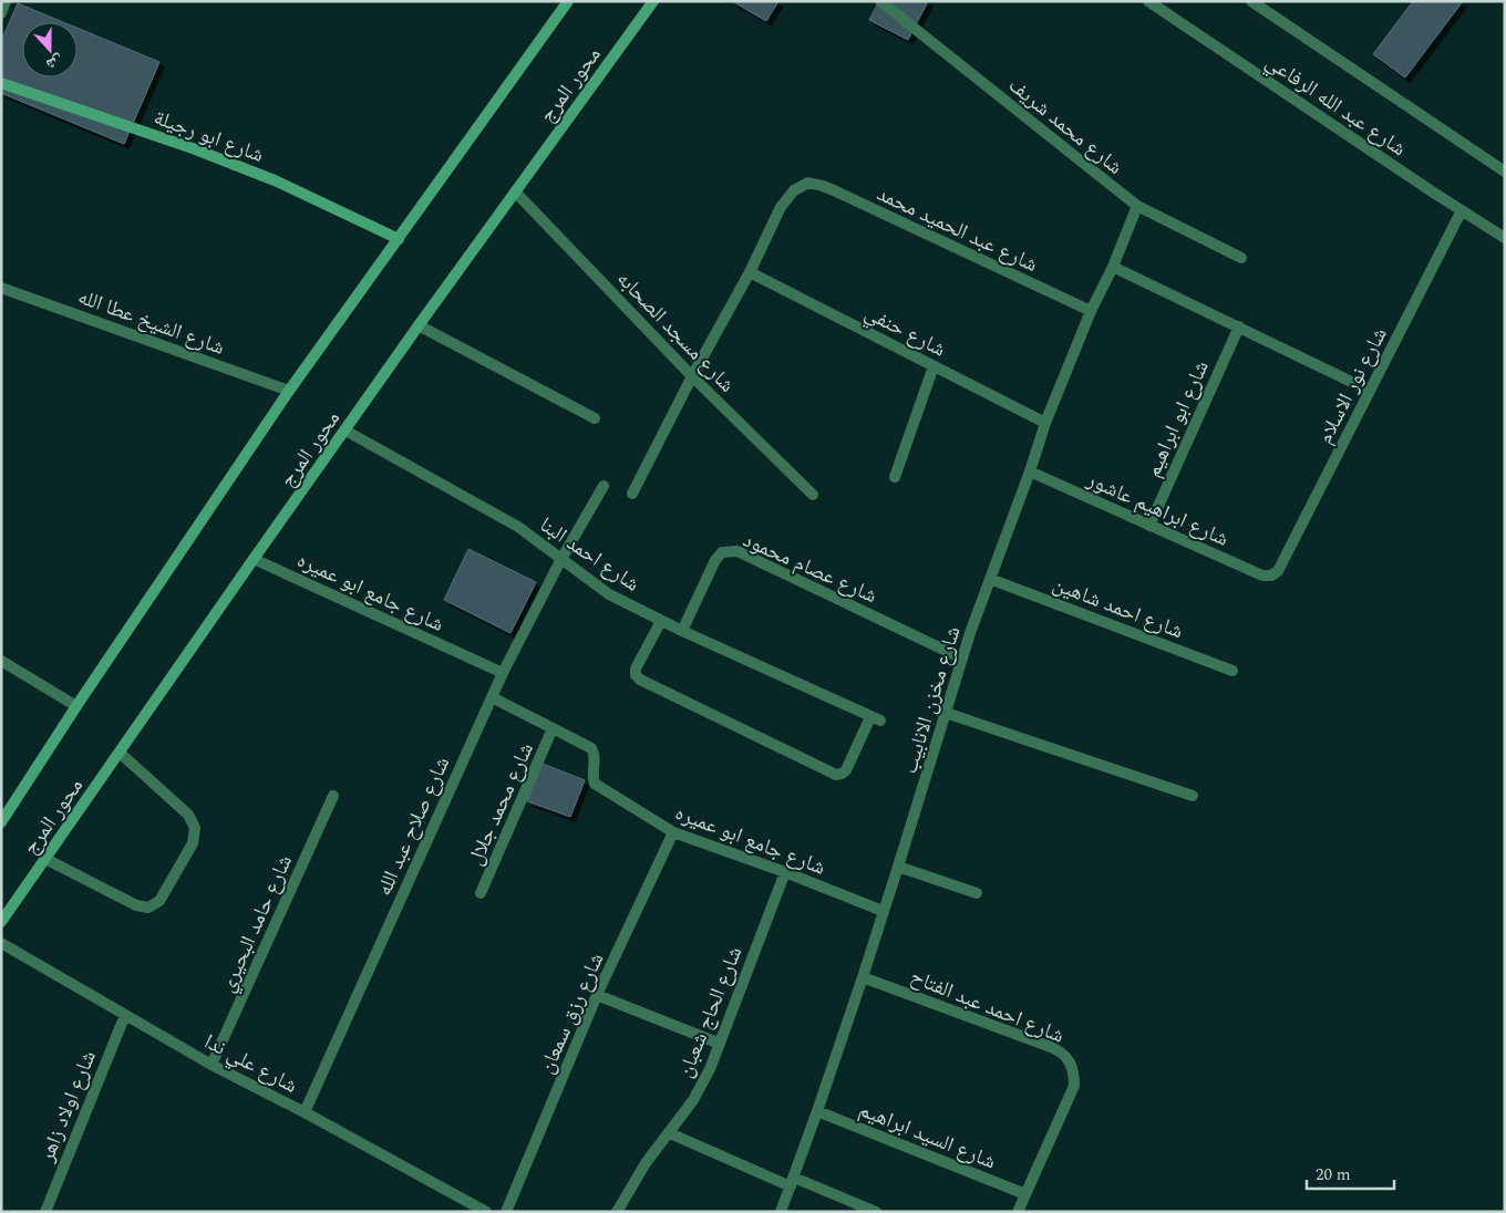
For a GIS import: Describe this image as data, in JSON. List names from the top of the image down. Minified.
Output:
{"streets":{"main road":["محور المرج","شارع ابو رجيلة"],"street":["شارع عبد الله الرفاعي","شارع محمد شريف","شارع عبد الحميد محمد","شارع الشيخ عطا الله","شارع حنفي","شارع مسجد الصحابه","شارع نور الاسلام","شارع ابو ابراهيم","شارع ابراهيم عاشور","شارع احمد البنا","شارع عصام محمود","شارع جامع ابو عميره","شارع احمد شاهين","شارع مخزن الانابيب","شارع محمد جلال","شارع صلاح عبد الله","شارع حامد البحيري","شارع احمد عبد الفتاح","شارع الحاج شعبان","شارع رزق سمعان","شارع علي ندا","شارع اولاد زاهر","شارع السيد ابراهيم"]},"crossings":[["محور المرج","شارع ابو رجيلة"],["محور المرج","شارع الشيخ عطا الله"],["محور المرج","شارع مسجد الصحابه"],["محور المرج","شارع احمد البنا"],["محور المرج","شارع جامع ابو عميره"],["شارع عبد الله الرفاعي","شارع نور الاسلام"],["شارع محمد شريف","شارع مخزن الانابيب"],["شارع عبد الحميد محمد","شارع حنفي"],["شارع عبد الحميد محمد","شارع مخزن الانابيب"],["شارع حنفي","شارع مخزن الانابيب"],["شارع نور الاسلام","شارع ابراهيم عاشور"],["شارع ابو ابراهيم","شارع ابراهيم عاشور"],["شارع ابراهيم عاشور","شارع مخزن الانابيب"],["شارع احمد البنا","شارع عصام محمود"],["شارع احمد البنا","شارع صلاح عبد الله"],["شارع عصام محمود","شارع مخزن الانابيب"],["شارع جامع ابو عميره","شارع مخزن الانابيب"],["شارع جامع ابو عميره","شارع محمد جلال"],["شارع جامع ابو عميره","شارع صلاح عبد الله"],["شارع جامع ابو عميره","شارع الحاج شعبان"],["شارع جامع ابو عميره","شارع رزق سمعان"],["شارع احمد شاهين","شارع مخزن الانابيب"],["شارع مخزن الانابيب","شارع احمد عبد الفتاح"],["شارع مخزن الانابيب","شارع السيد ابراهيم"],["شارع صلاح عبد الله","شارع علي ندا"],["شارع حامد البحيري","شارع علي ندا"],["شارع احمد عبد الفتاح","شارع السيد ابراهيم"],["شارع علي ندا","شارع اولاد زاهر"]],"scale_bar":"20 m","north":"bottom"}
